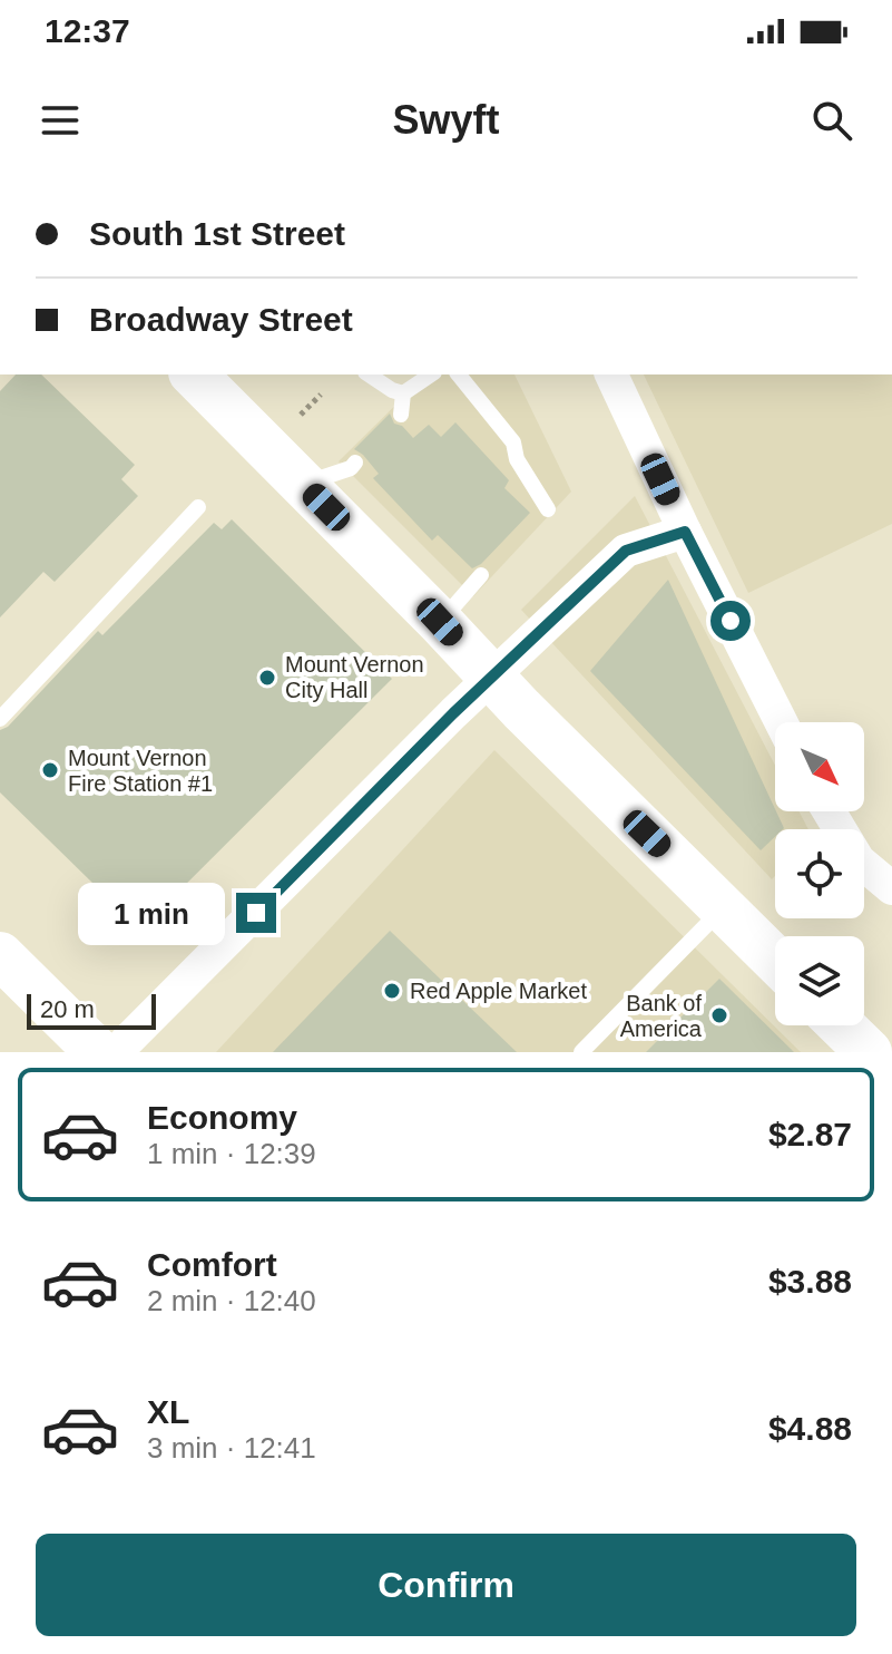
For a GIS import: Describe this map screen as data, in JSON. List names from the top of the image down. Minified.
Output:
{"places":["Mount Vernon City Hall","Mount Vernon Fire Station #1","Red Apple Market","Bank of America"],"scale_bar":"20 m","north":"bottom right","page":{"status":"12:37","header":"Swyft","banner":["South 1st Street","Broadway Street"],"bubble":"1 min","scale":"20 m","list":[{"name":"Economy","note":"1 min · 12:39","value":"$2.87"},{"name":"Comfort","note":"2 min · 12:40","value":"$3.88"},{"name":"XL","note":"3 min · 12:41","value":"$4.88"}],"buttons":"Confirm"}}
